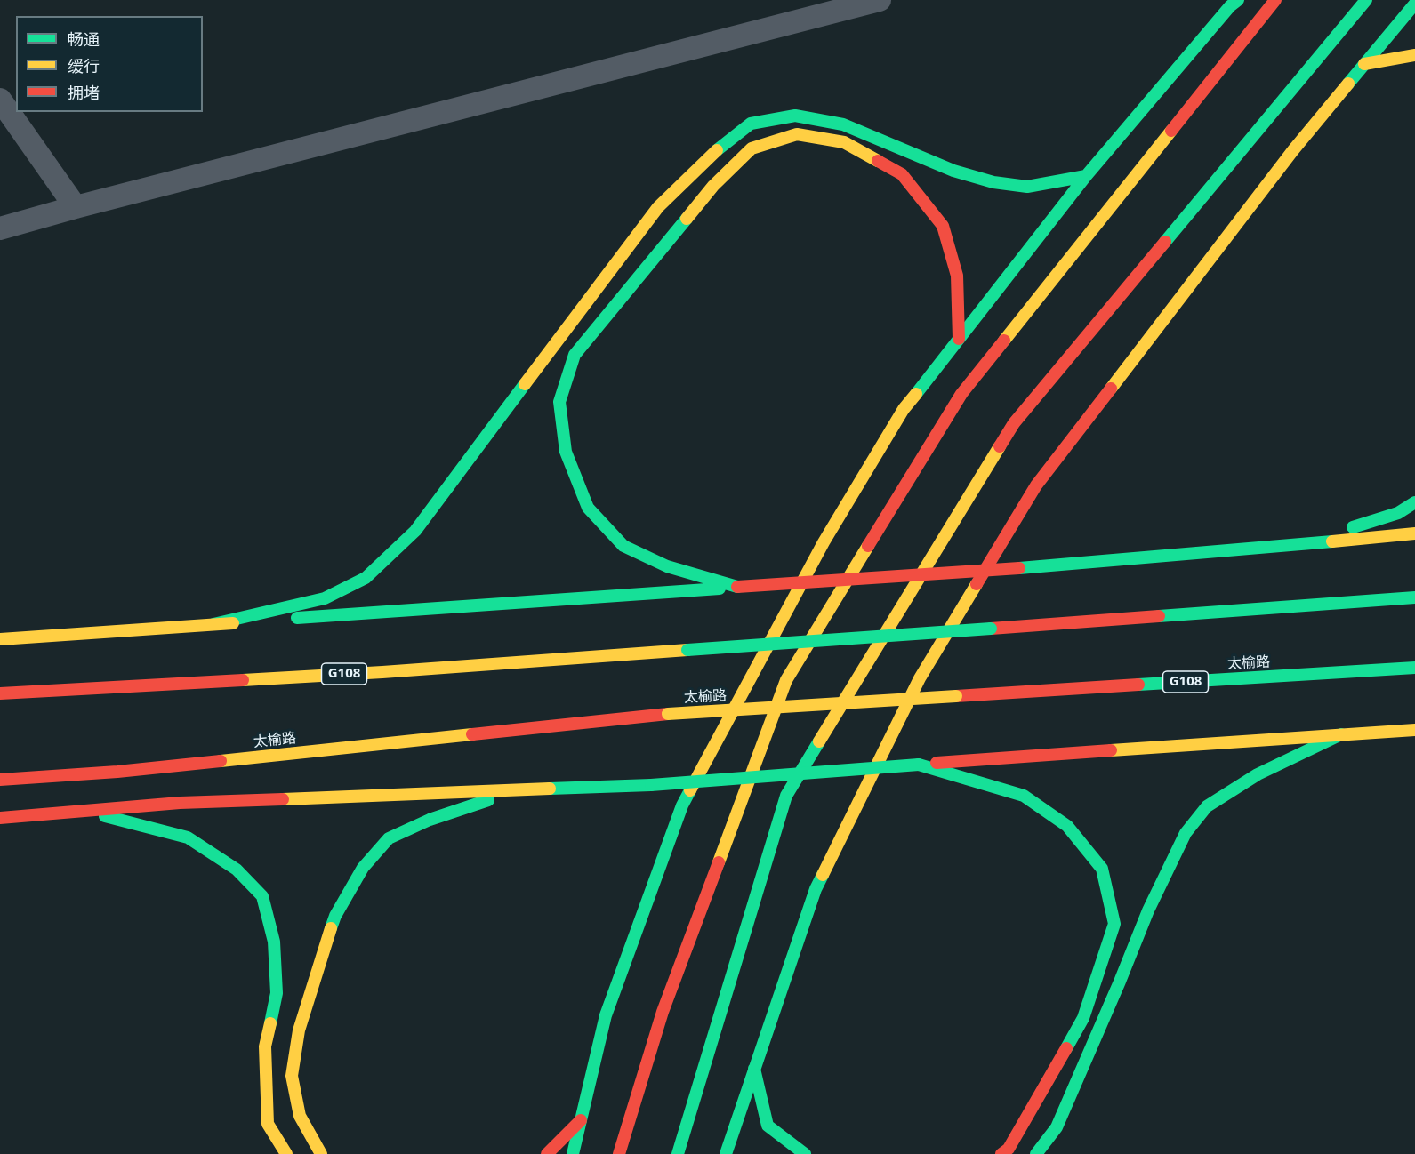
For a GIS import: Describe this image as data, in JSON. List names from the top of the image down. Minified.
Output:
{"streets":{"main road":["太榆路","G108"]},"legend":["畅通","缓行","拥堵"]}
